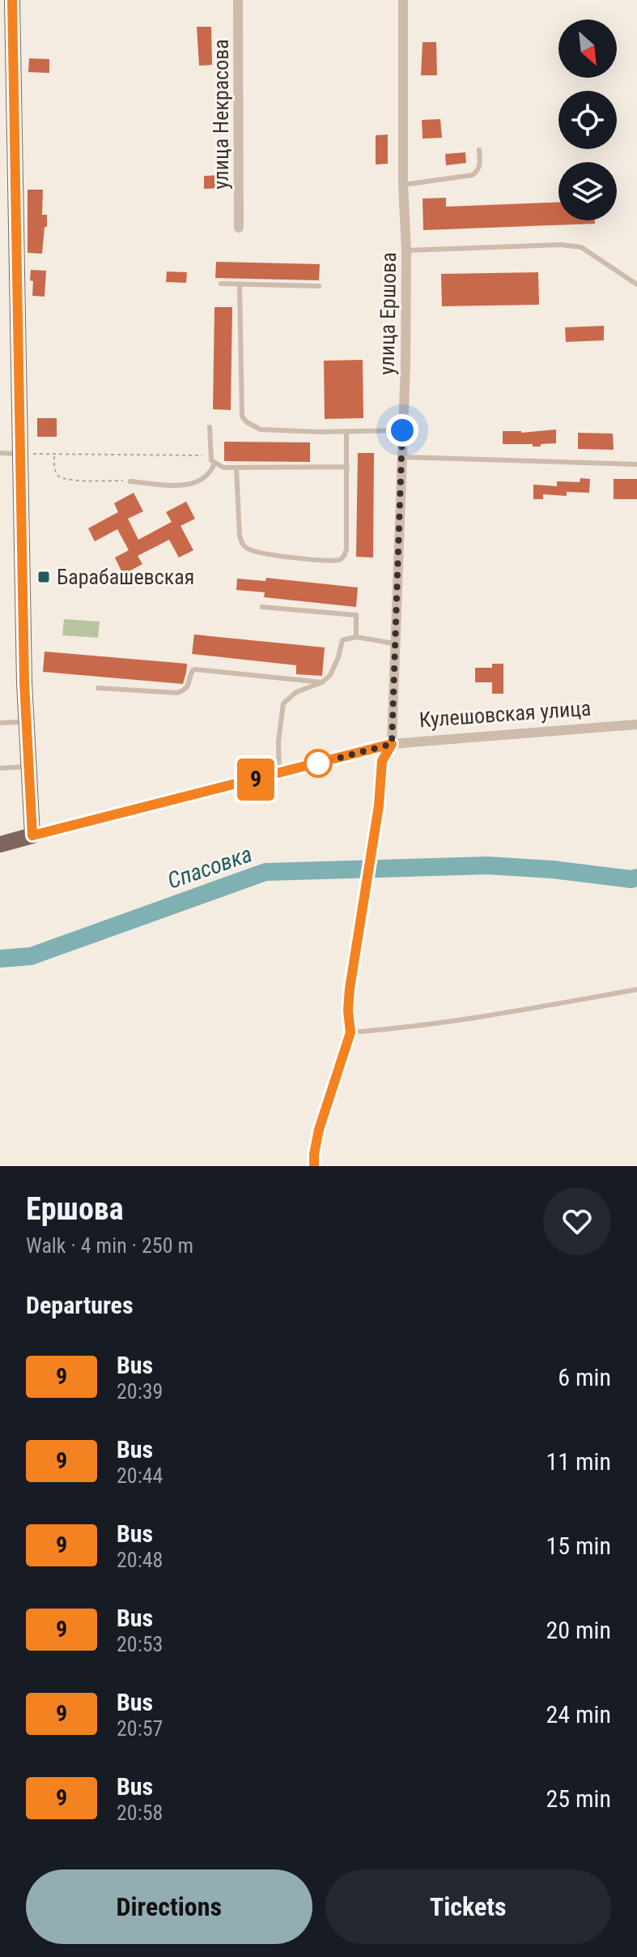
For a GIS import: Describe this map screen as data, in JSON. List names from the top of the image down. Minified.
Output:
{"streets":{"main road":["Кулешовская улица"],"street":["улица Некрасова","улица Ершова"]},"crossings":[["улица Ершова","Кулешовская улица"]],"water":["Спасовка"],"places":{"transit":["Барабашевская"]},"lines":["bus line 9"],"north":"bottom right","page":{"on_map":"9","heading":[["Ершова","Walk · 4 min · 250 m"],"Departures"],"list":[{"mark":"9","name":"Bus","note":"20:39","value":"6 min"},{"mark":"9","name":"Bus","note":"20:44","value":"11 min"},{"mark":"9","name":"Bus","note":"20:48","value":"15 min"},{"mark":"9","name":"Bus","note":"20:53","value":"20 min"},{"mark":"9","name":"Bus","note":"20:57","value":"24 min"},{"mark":"9","name":"Bus","note":"20:58","value":"25 min"}],"buttons":["Directions","Tickets"]}}
